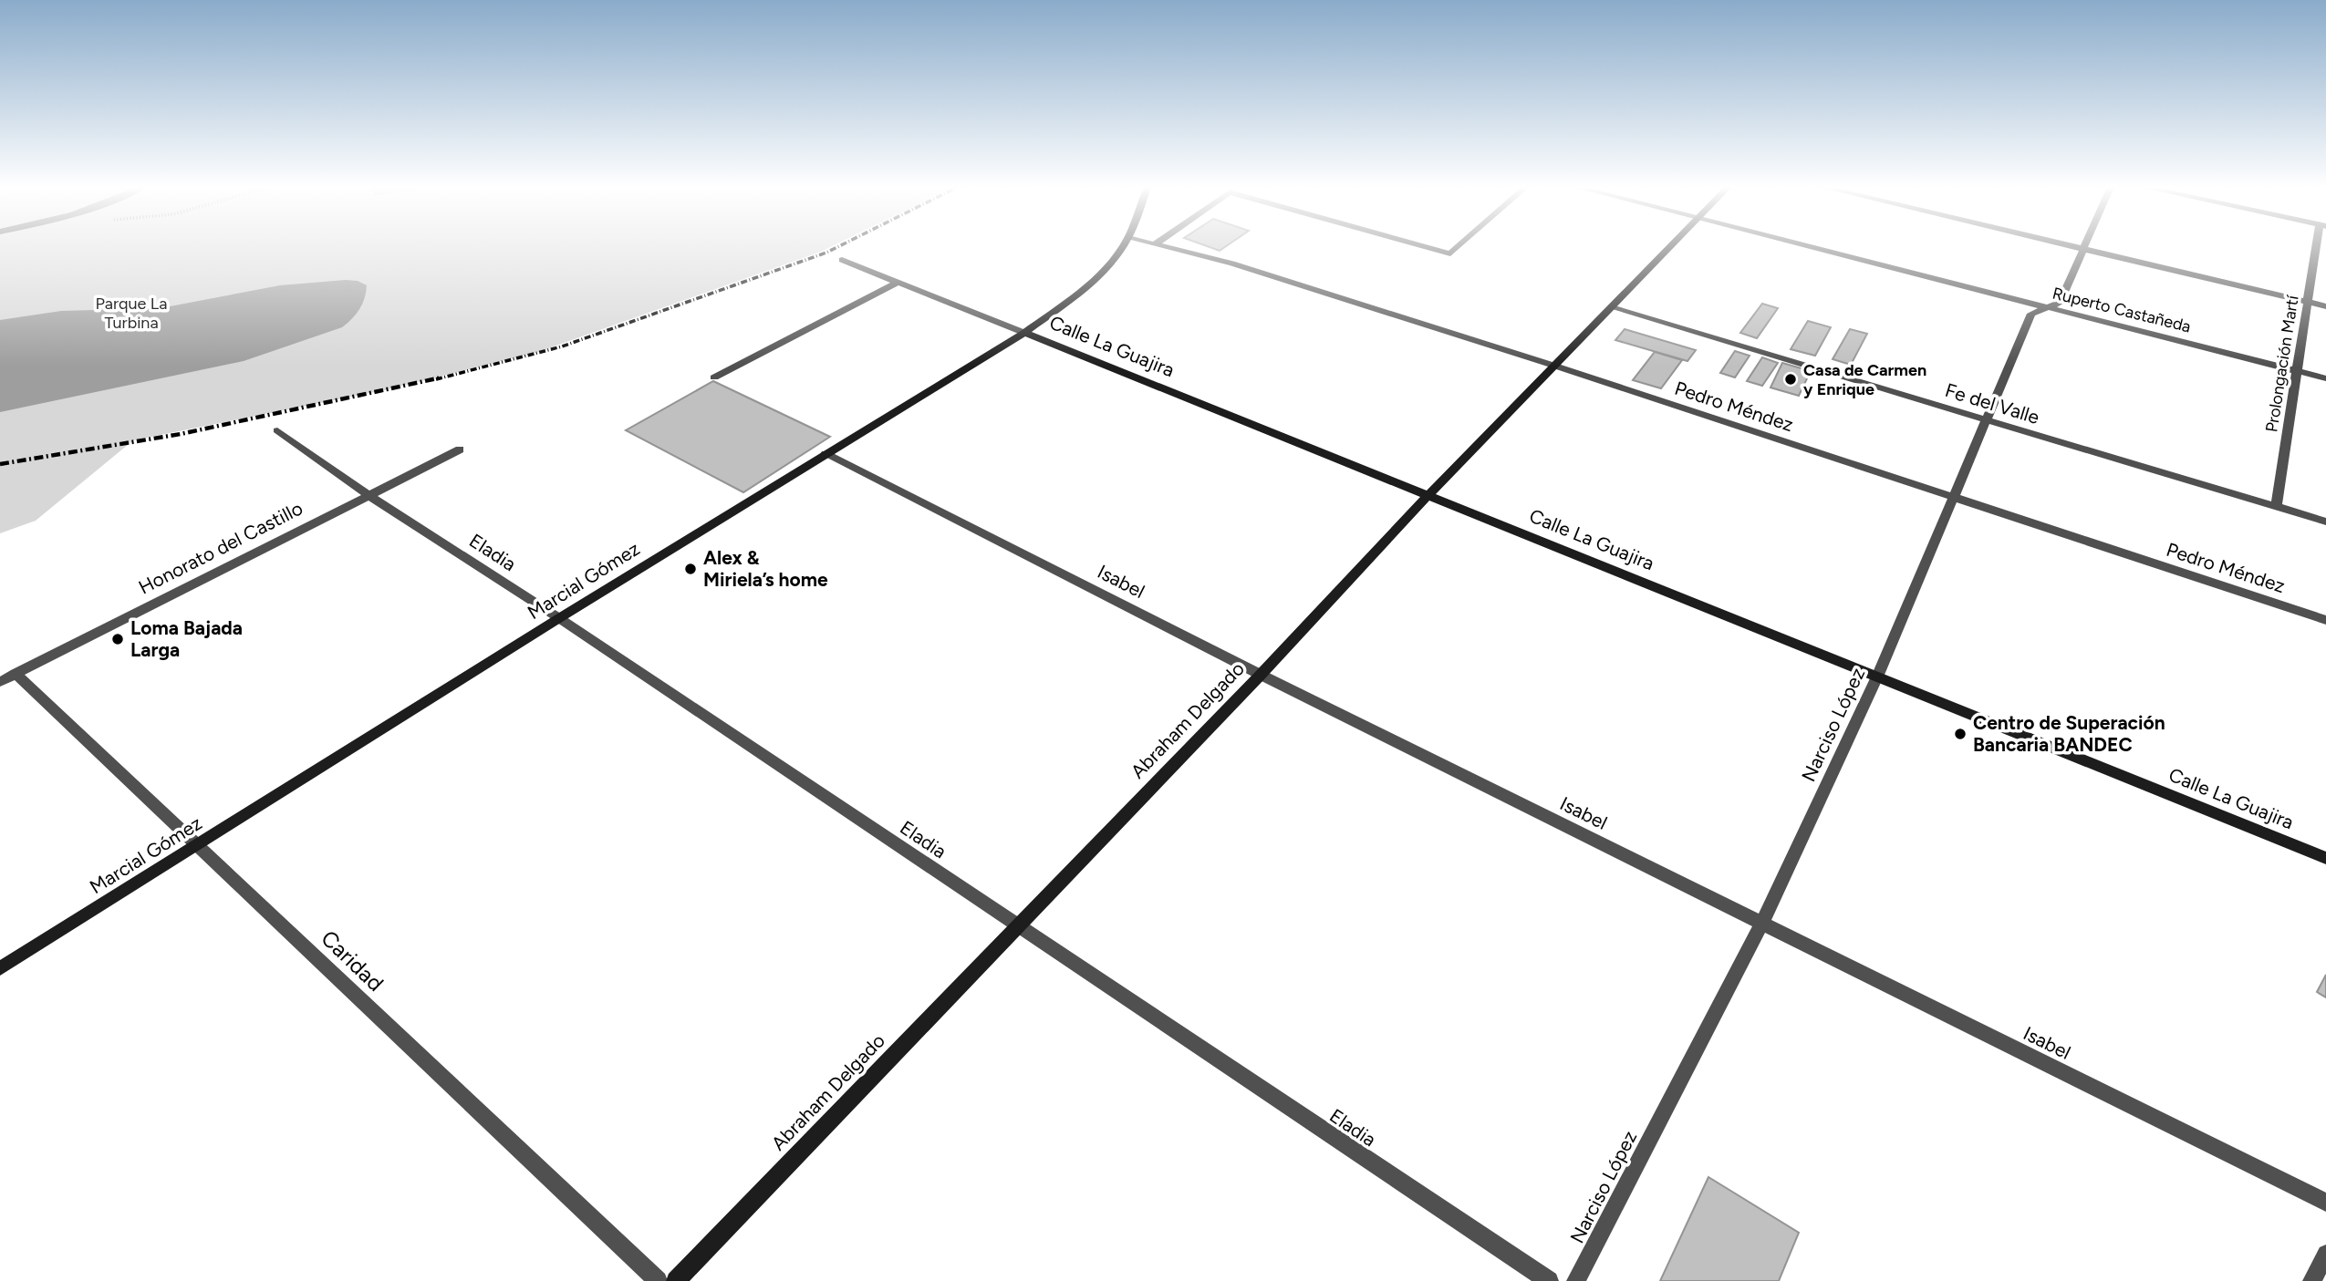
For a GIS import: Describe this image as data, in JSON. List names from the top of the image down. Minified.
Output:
{"streets":{"main road":["Calle La Guajira","Marcial Gómez","Abraham Delgado"],"street":["Ruperto Castañeda","Prolongación Martí","Fe del Valle","Pedro Méndez","Honorato del Castillo","Eladia","Isabel","Narciso López","Caridad"]},"crossings":[["Ruperto Castañeda","Prolongación Martí"],["Ruperto Castañeda","Narciso López"],["Calle La Guajira","Marcial Gómez"],["Calle La Guajira","Abraham Delgado"],["Calle La Guajira","Narciso López"],["Prolongación Martí","Fe del Valle"],["Fe del Valle","Abraham Delgado"],["Fe del Valle","Narciso López"],["Pedro Méndez","Abraham Delgado"],["Pedro Méndez","Narciso López"],["Honorato del Castillo","Eladia"],["Honorato del Castillo","Caridad"],["Eladia","Marcial Gómez"],["Eladia","Abraham Delgado"],["Marcial Gómez","Isabel"],["Marcial Gómez","Caridad"],["Isabel","Abraham Delgado"],["Isabel","Narciso López"]],"parks":["Parque La Turbina"],"places":["Casa de Carmen y Enrique","Alex & Miriela’s home","Loma Bajada Larga","Centro de Superación Bancaria BANDEC"]}
